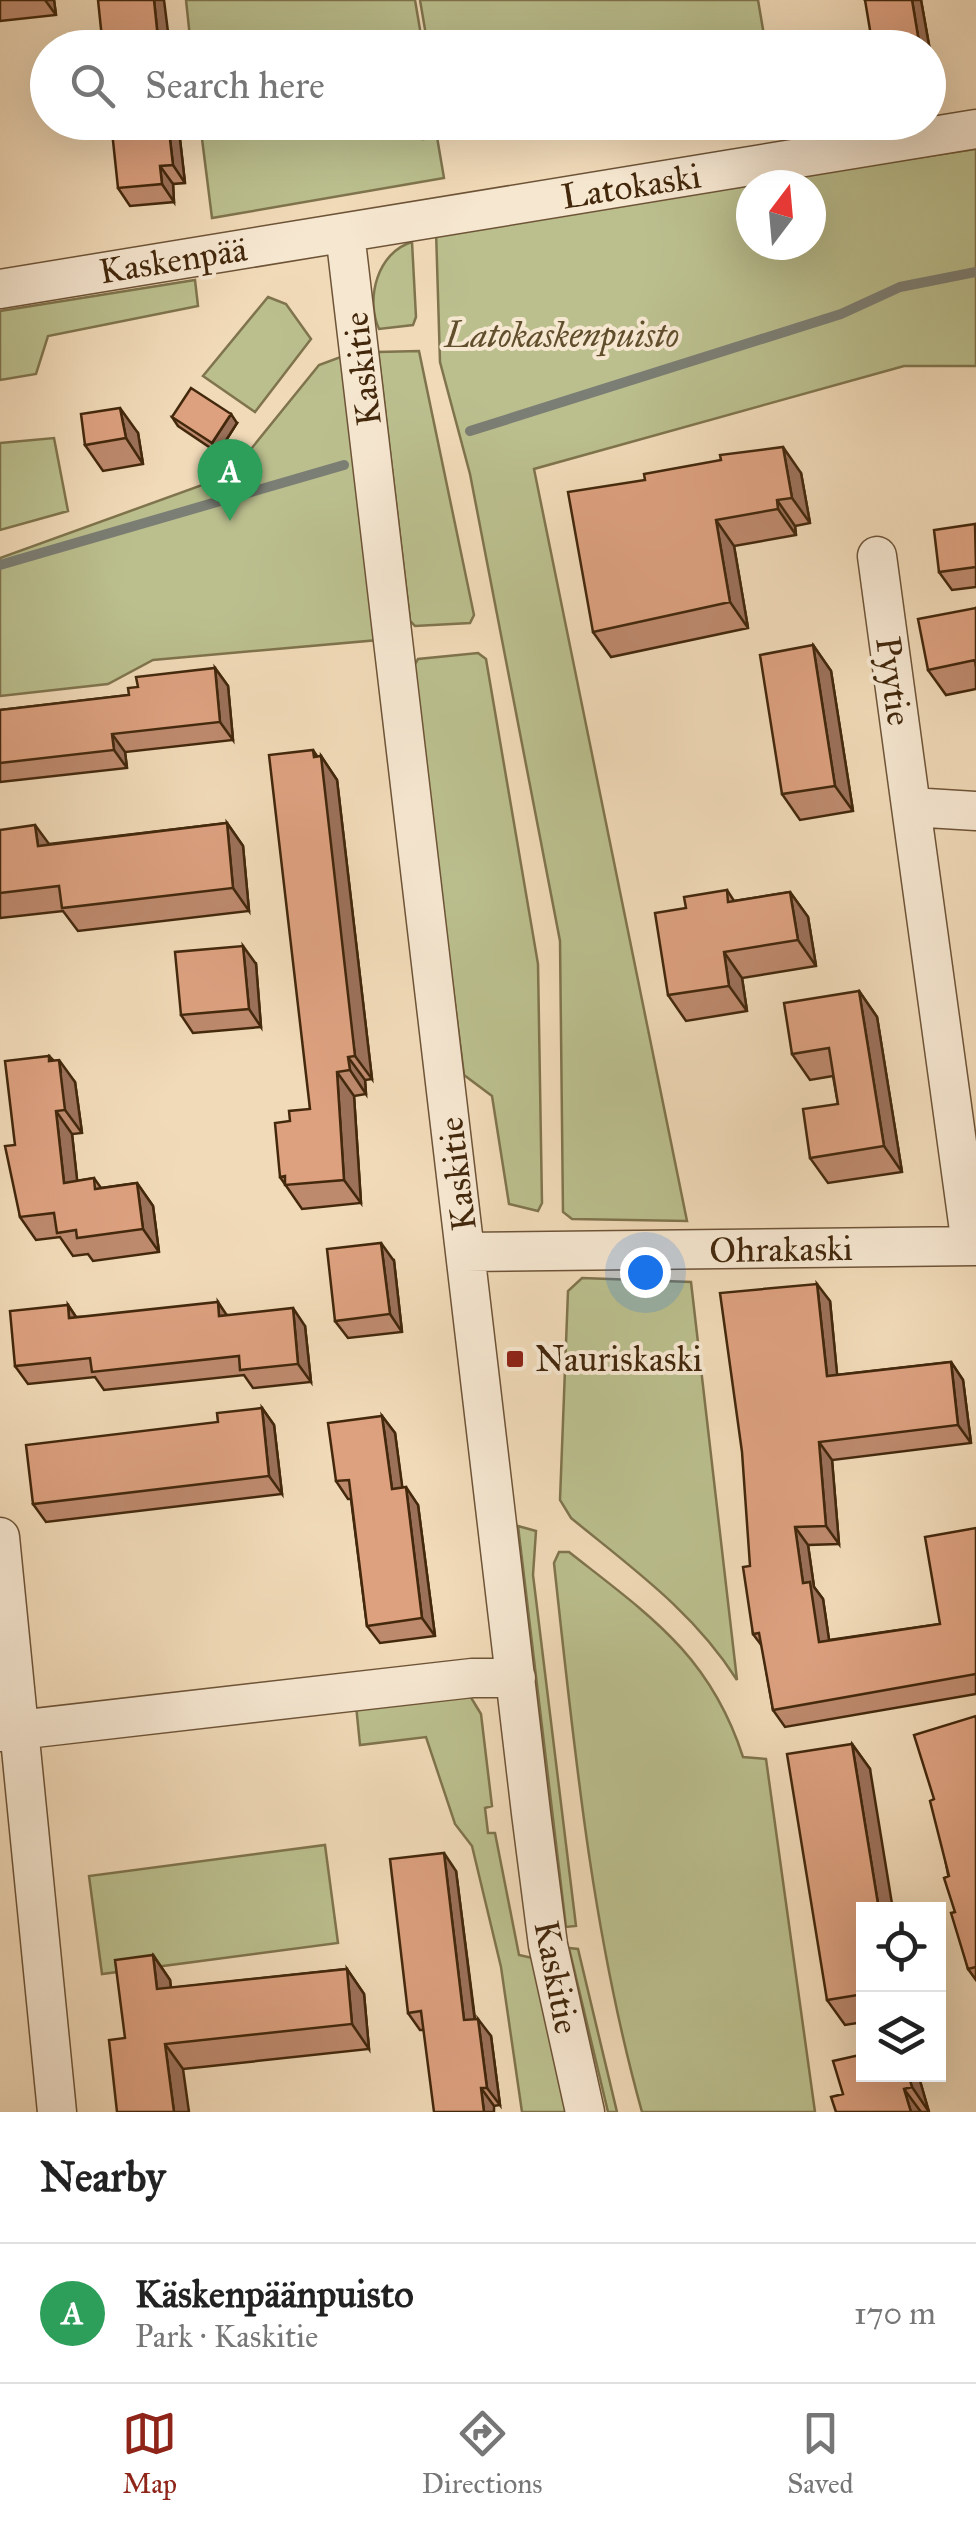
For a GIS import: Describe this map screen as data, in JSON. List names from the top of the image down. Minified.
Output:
{"streets":{"street":["Latokaski","Kaskenpää","Kaskitie","Pyytie","Ohrakaski"]},"crossings":[["Latokaski","Kaskenpää"],["Latokaski","Kaskitie"],["Kaskenpää","Kaskitie"],["Kaskitie","Ohrakaski"],["Pyytie","Ohrakaski"]],"parks":["Latokaskenpuisto"],"places":{"transit":["Nauriskaski"]},"north":"top","page":{"search":"Search here","pins":"A","heading":"Nearby","list":[{"mark":"A","name":"Käskenpäänpuisto","note":"Park · Kaskitie","value":"170 m"}],"nav":["Map","Directions","Saved"]}}
